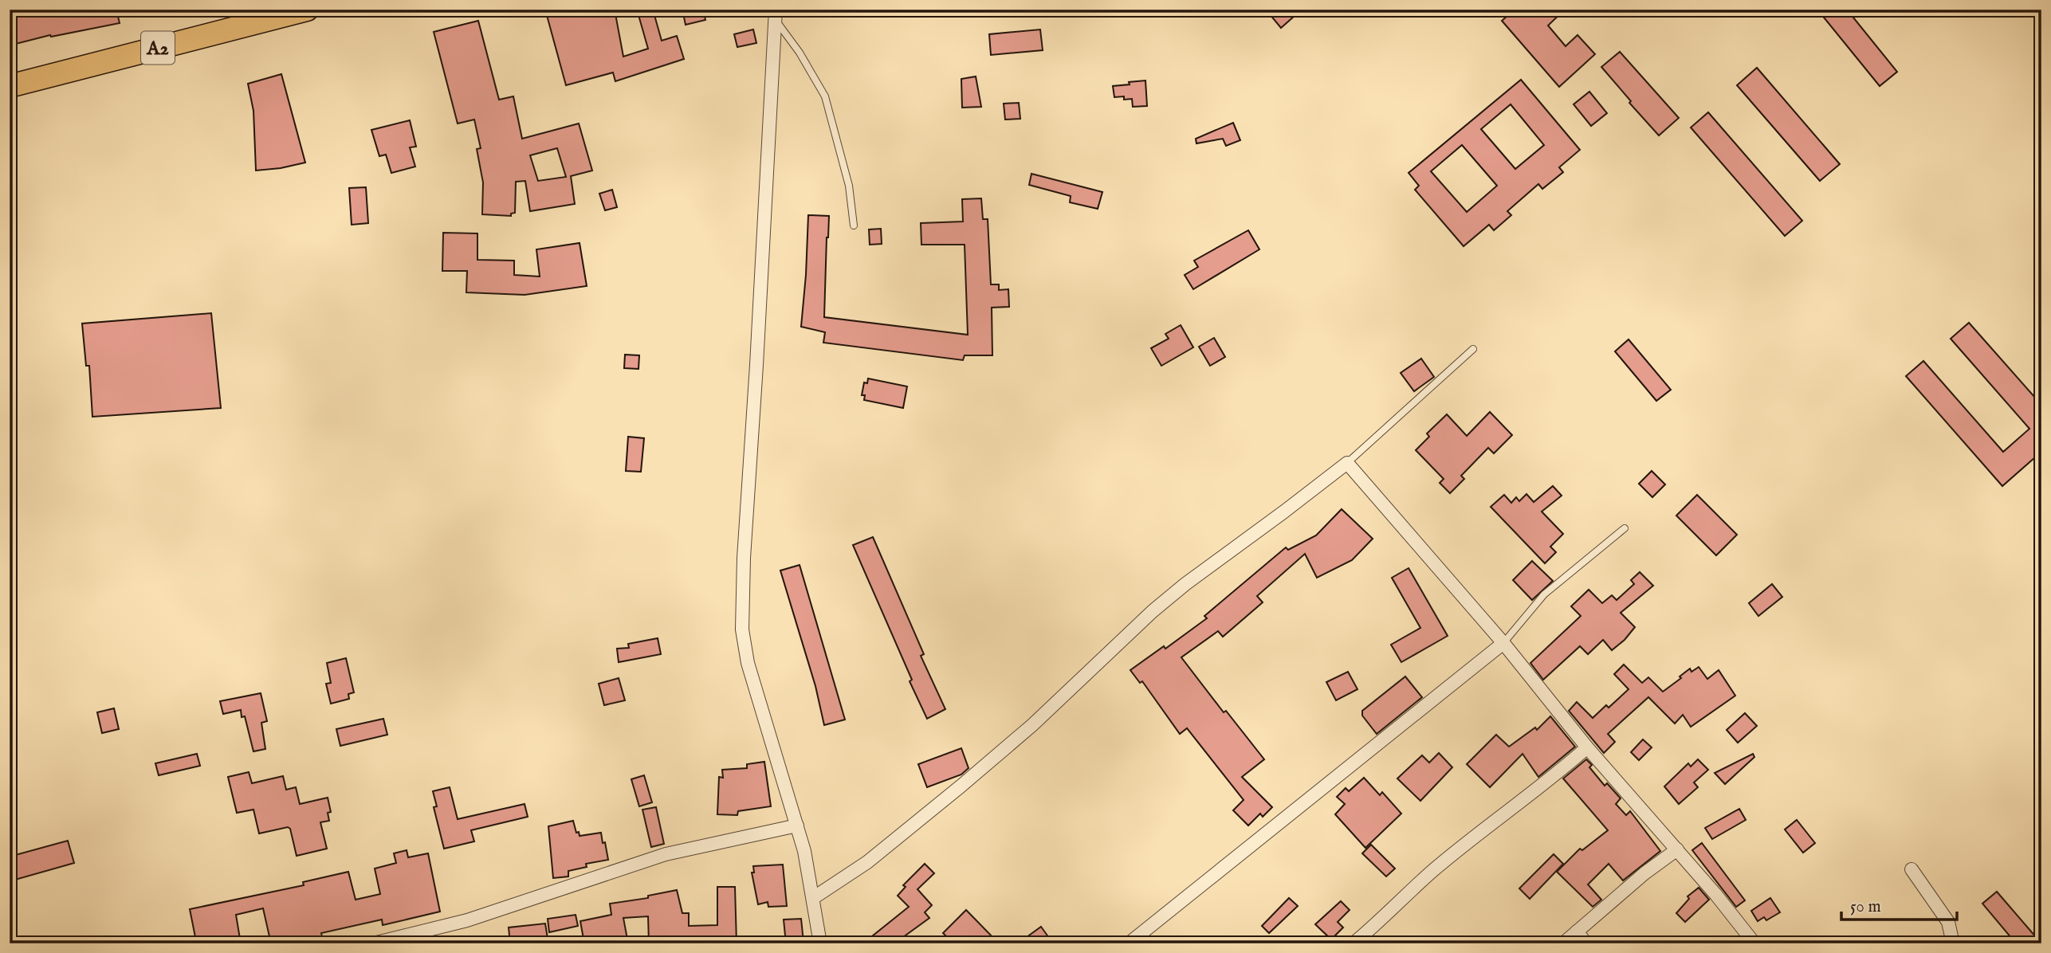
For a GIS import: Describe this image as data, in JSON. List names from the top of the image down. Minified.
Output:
{"streets":{"highway":["A2"]},"scale_bar":"50 m"}
